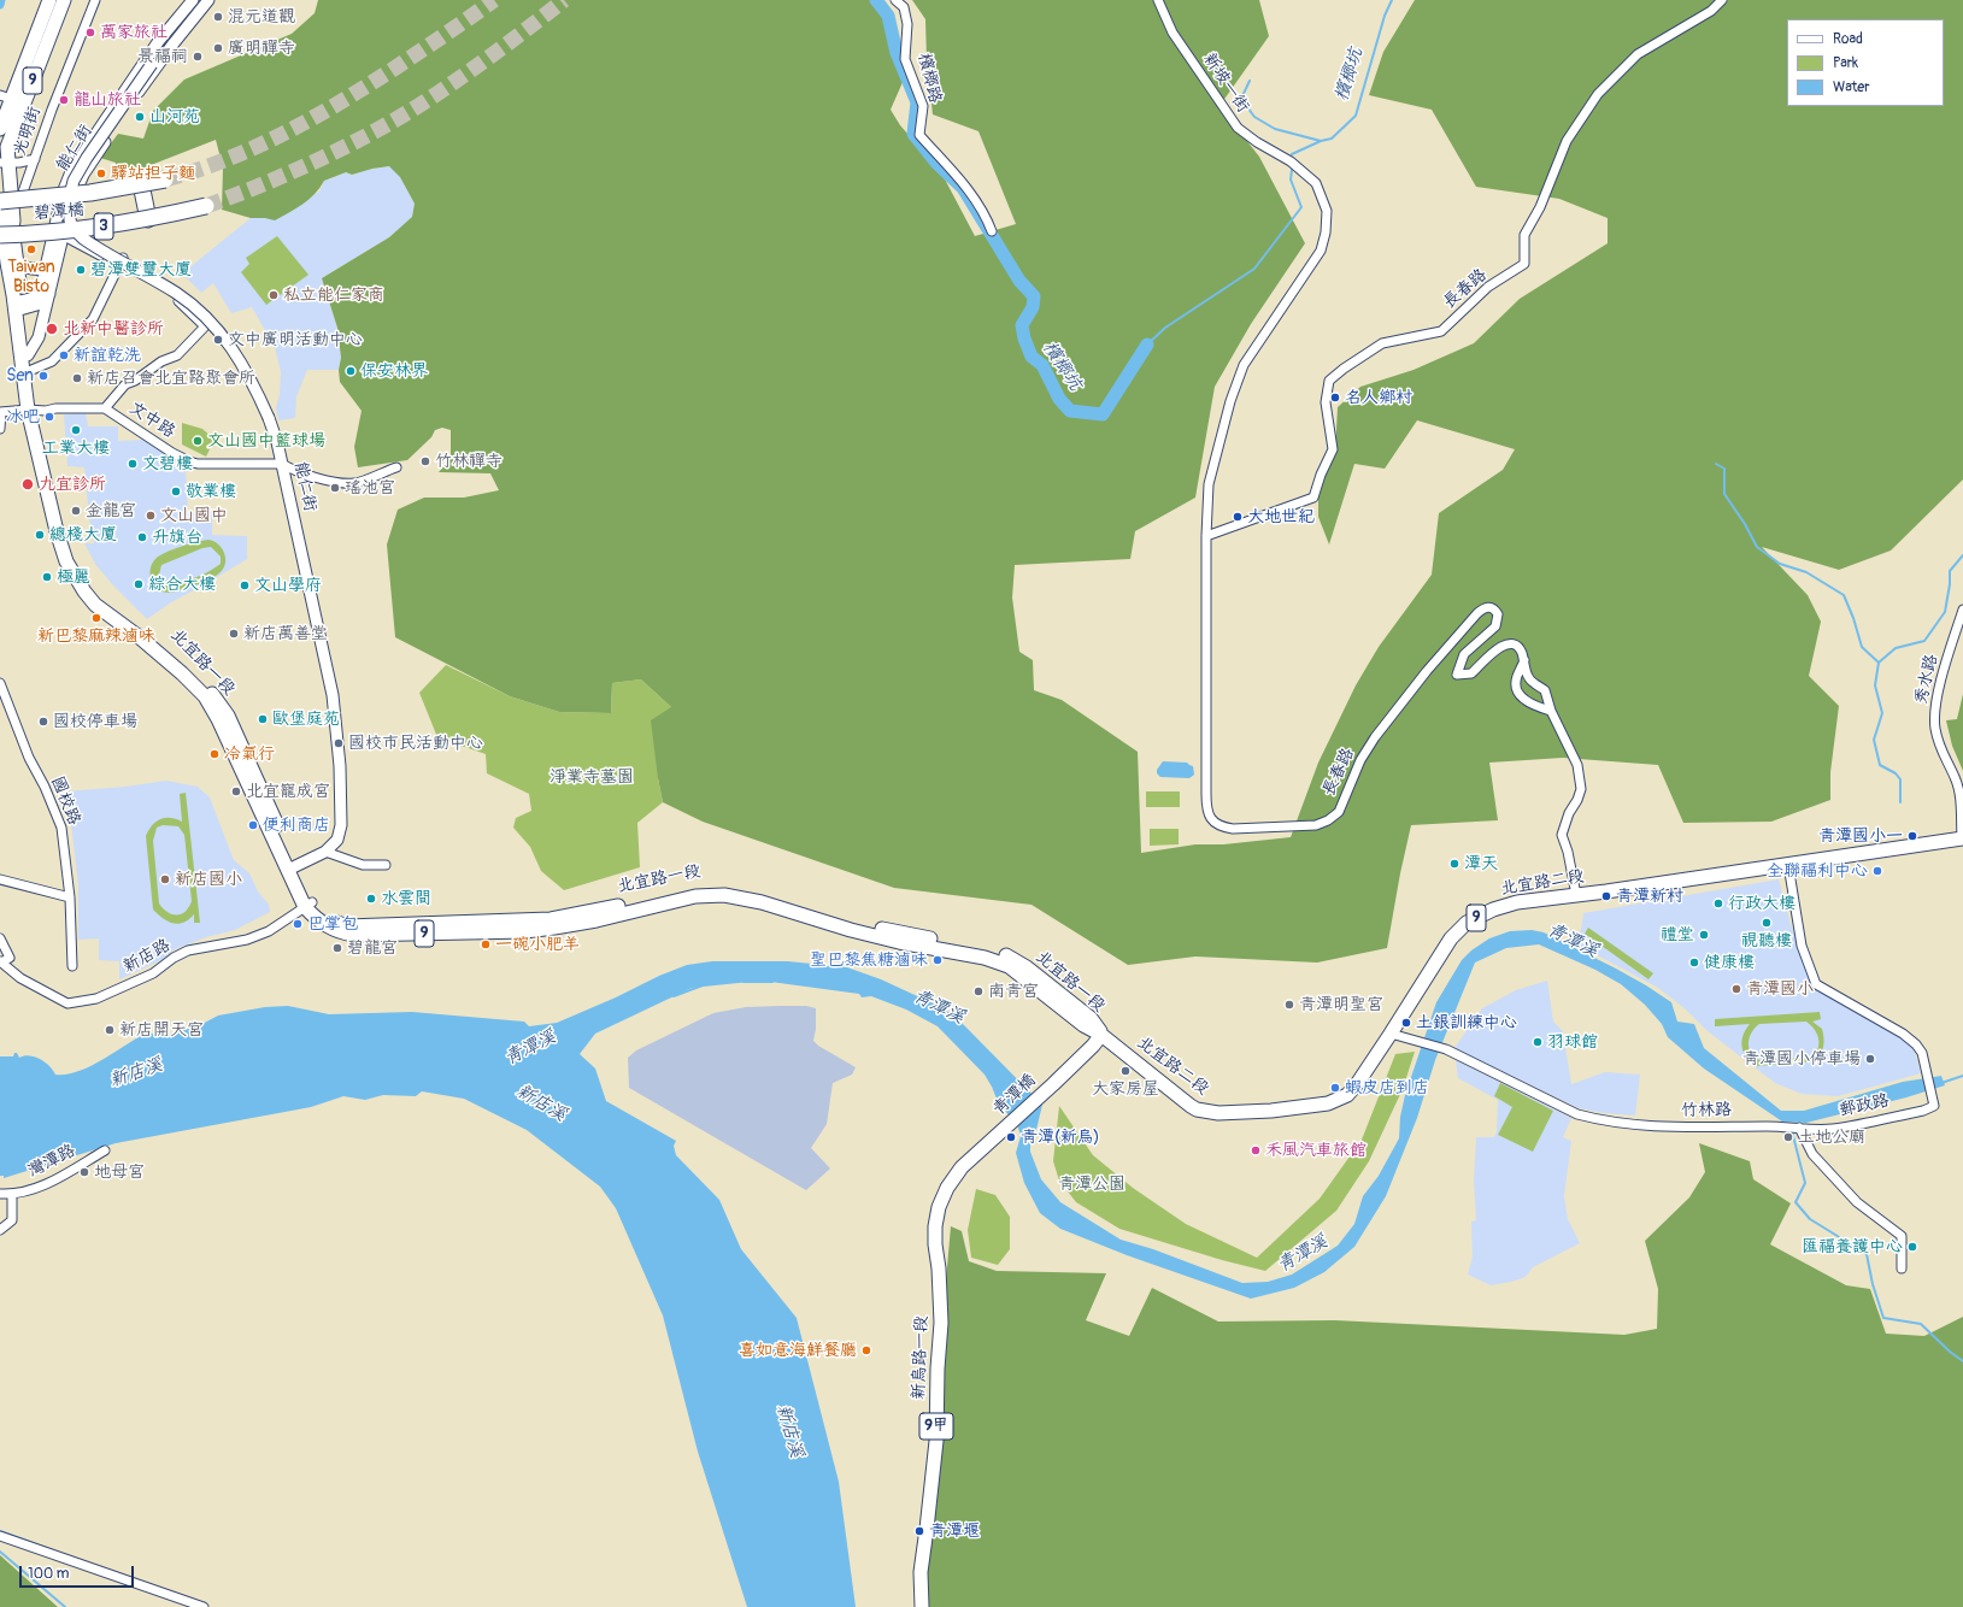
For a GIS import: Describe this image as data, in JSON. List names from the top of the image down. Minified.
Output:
{"streets":{"highway":["碧潭橋","3"],"main road":["9","北宜路一段","北宜路二段","青潭橋","新烏路一段","9甲"],"street":["檳榔路","新坡一街","光明街","能仁街","長春路","文中路","秀水路","國校路","新店路","郵政路","竹林路","灣潭路"]},"crossings":[["9","北宜路一段"],["新坡一街","長春路"],["光明街","北宜路一段"],["能仁街","文中路"],["碧潭橋","北宜路一段"],["長春路","北宜路二段"],["文中路","北宜路一段"],["北宜路一段","北宜路二段"],["北宜路一段","新店路"],["北宜路一段","青潭橋"],["秀水路","北宜路二段"],["北宜路二段","青潭橋"],["北宜路二段","郵政路"],["北宜路二段","竹林路"],["青潭橋","新烏路一段"],["郵政路","竹林路"]],"water":["檳榔坑","青潭溪","新店溪"],"parks":["淨業寺墓園","青潭公園"],"places":["混元道觀","萬家旅社","廣明禪寺","景福祠","龍山旅社","山河苑","驛站担子麵","Taiwan Bisto","碧潭雙璽大廈","私立能仁家商","北新中醫診所","文中廣明活動中心","新誼乾洗","保安林界","Sen","新店召會北宜路聚會所","名人鄉村","冰吧","工業大樓","文山國中籃球場","竹林禪寺","文碧樓","九宜診所","瑤池宮","敬業樓","金龍宮","文山國中","大地世紀","總棧大廈","升旗台","極麗","綜合大樓","文山學府","新巴黎麻辣滷味","新店萬善堂","歐堡庭苑","國校停車場","國校市民活動中心","冷氣行","北宜寵成宮","便利商店","青潭國小一","潭天","全聯福利中心","新店國小","青潭新村","水雲間","行政大樓","視聽樓","巴掌包","禮堂","一碗小肥羊","碧龍宮","聖巴黎焦糖滷味","健康樓","青潭國小","南青宮","青潭明聖宮","土銀訓練中心","新店開天宮","羽球館","青潭國小停車場","大家房屋","蝦皮店到店","青潭(新烏)","土地公廟","禾風汽車旅館","地母宮","匯福養護中心","喜如意海鮮餐廳","青潭堰"],"legend":["Road","Park","Water"],"scale_bar":"100 m"}
